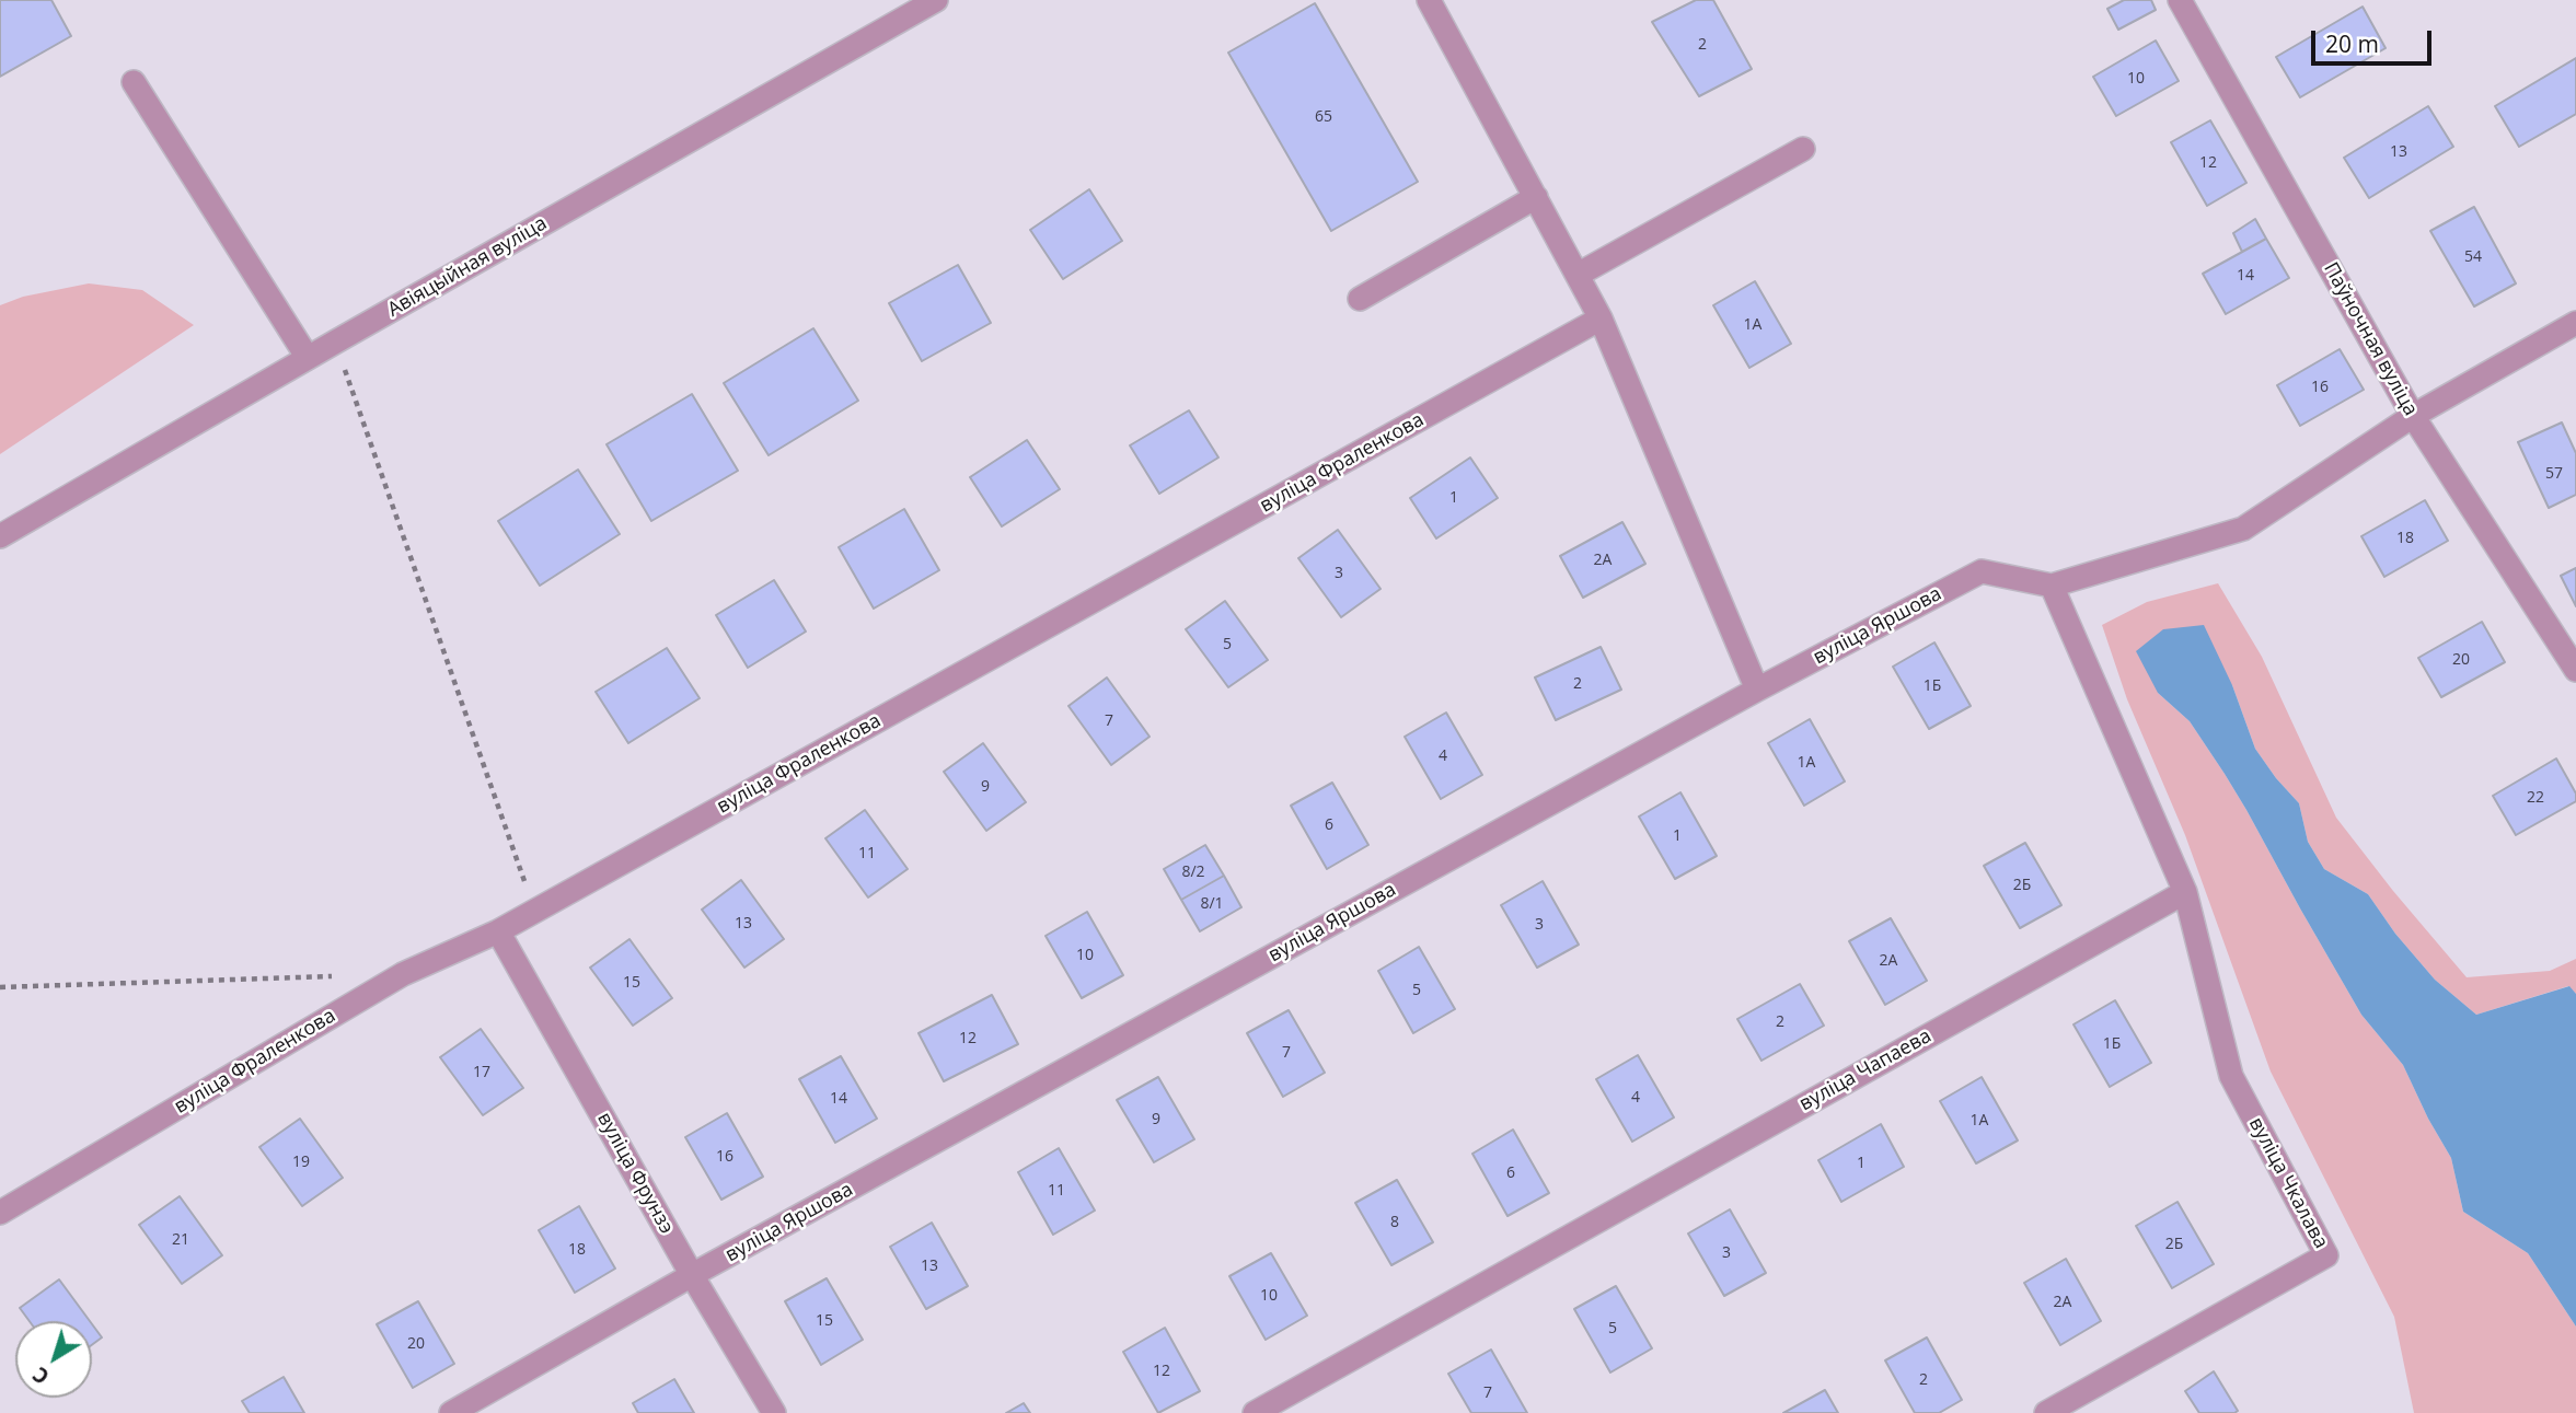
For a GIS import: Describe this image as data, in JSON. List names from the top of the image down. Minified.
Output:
{"streets":{"street":["Авіяцыйная вуліца","Паўночная вуліца","вуліца Фраленкова","вуліца Яршова","вуліца Чапаева","вуліца Фрунзэ","вуліца Чкалава"]},"crossings":[["Паўночная вуліца","вуліца Яршова"],["вуліца Фраленкова","вуліца Фрунзэ"],["вуліца Яршова","вуліца Фрунзэ"],["вуліца Чапаева","вуліца Чкалава"]],"house_numbers":["2","10","65","13","12","54","14","1А","16","57","1","18","2А","3","5","20","2","1Б","7","4","1А","9","22","6","1","11","8/2","2Б","8/1","13","3","10","2А","15","5","2","12","1Б","7","17","4","14","9","1А","16","19","1","6","11","8","21","2Б","18","3","13","10","2А","15","5","20","12","2","7"],"scale_bar":"20 m","north":"bottom left"}
